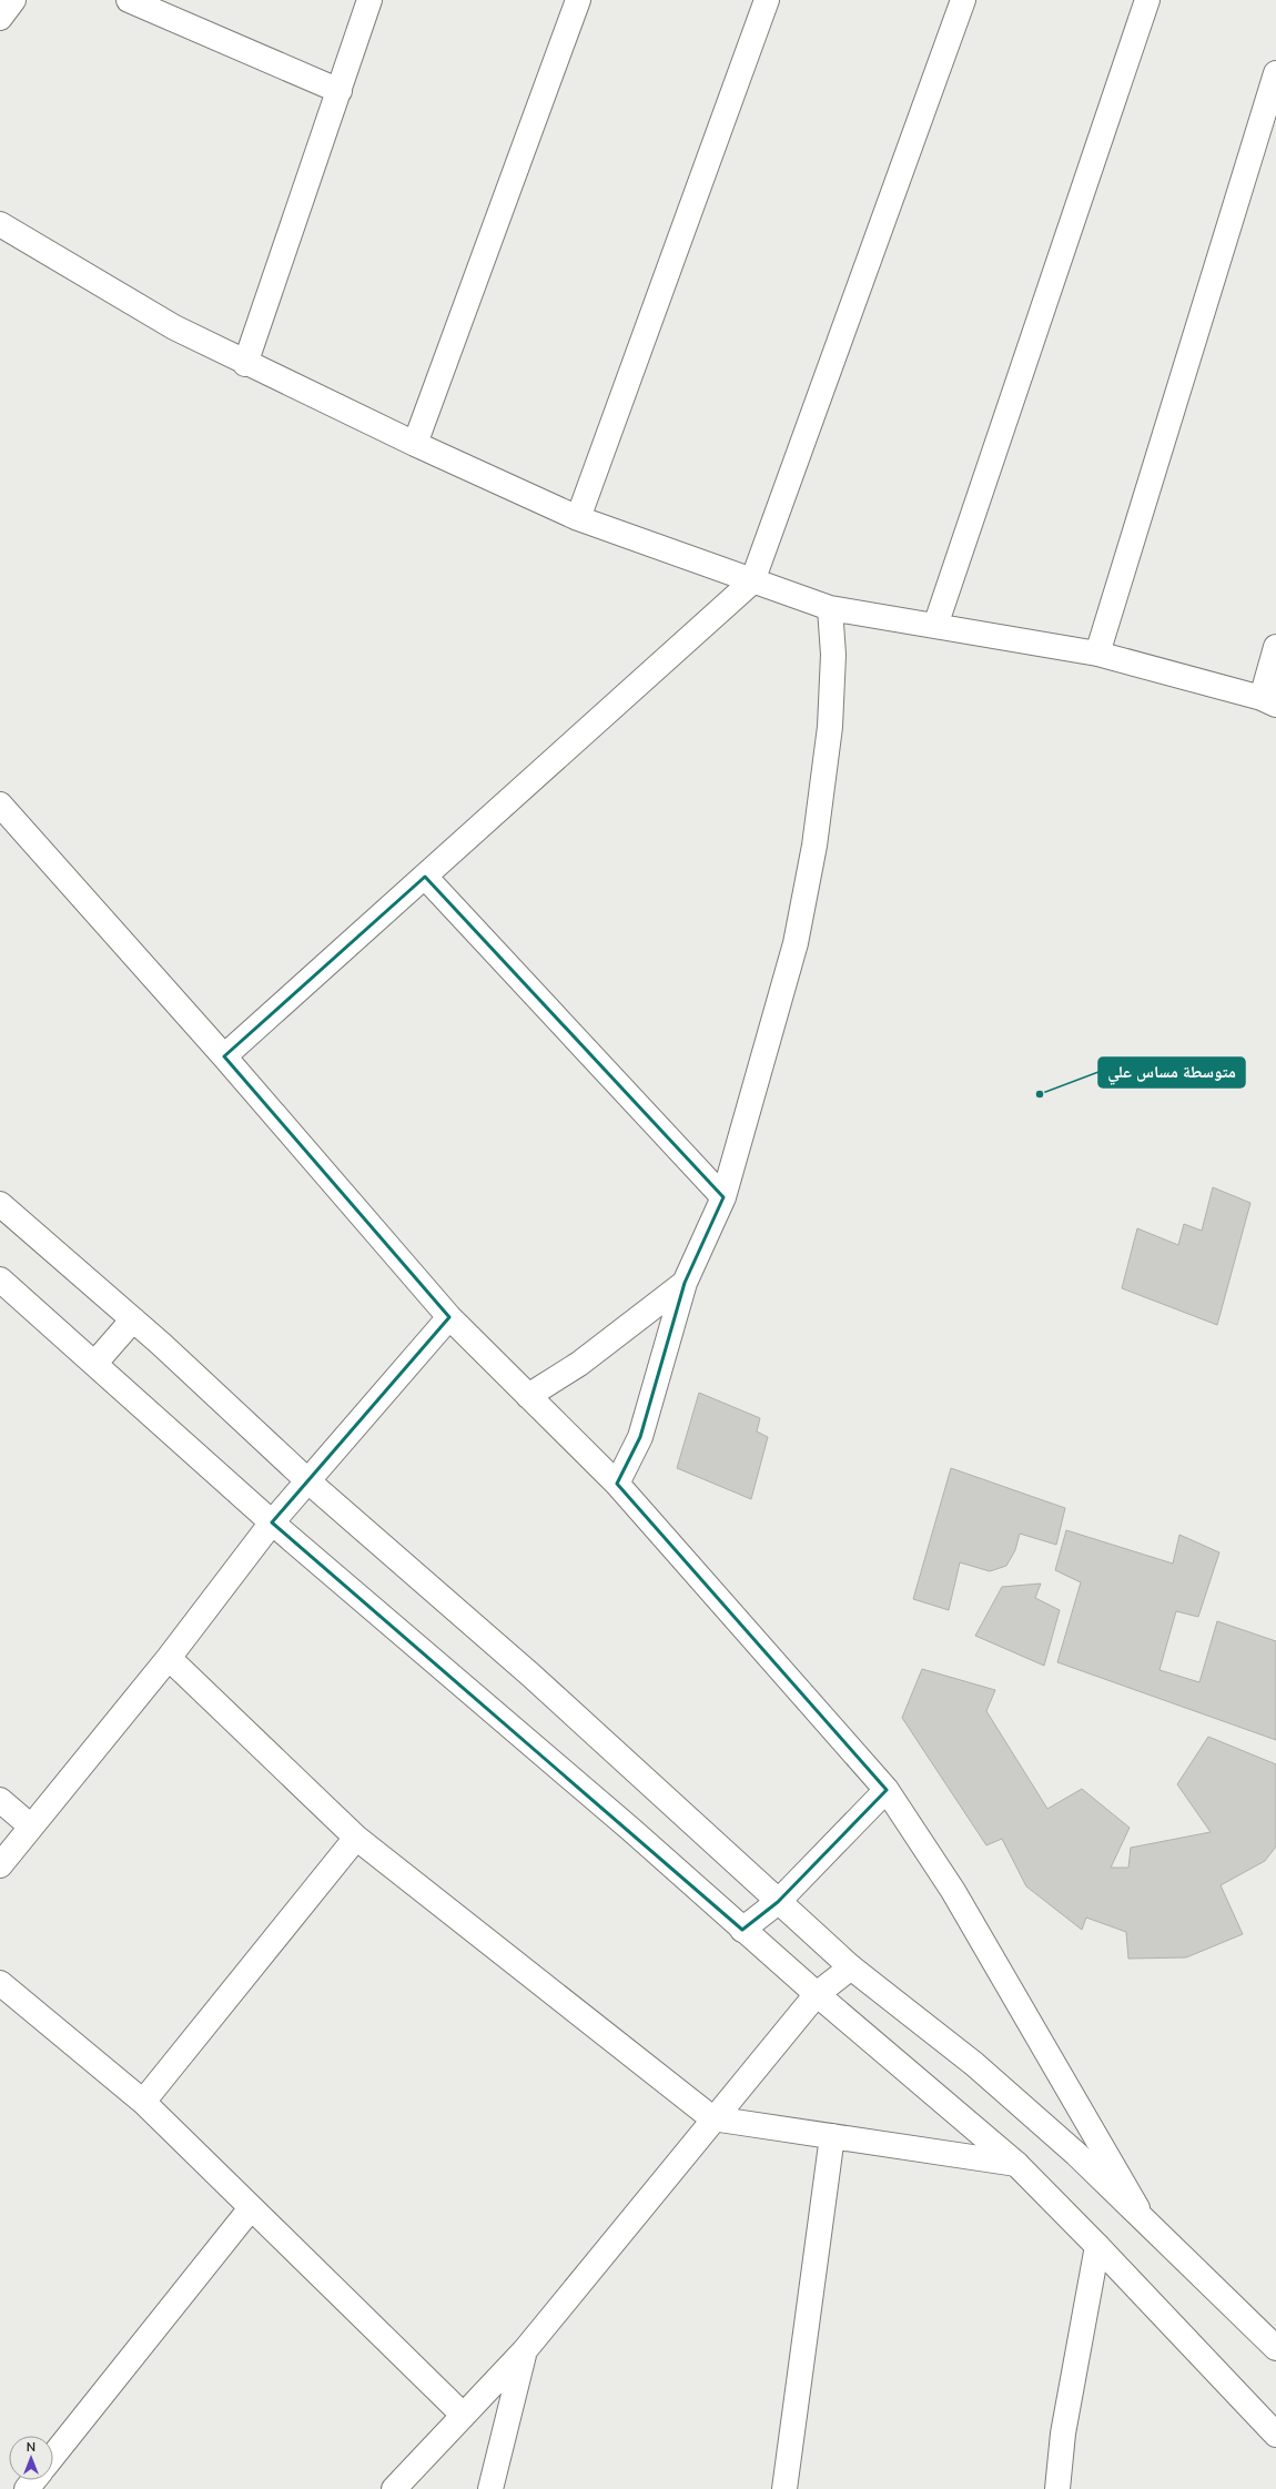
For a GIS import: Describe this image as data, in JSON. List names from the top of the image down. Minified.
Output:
{"places":["متوسطة مساس علي"],"north":"top"}
